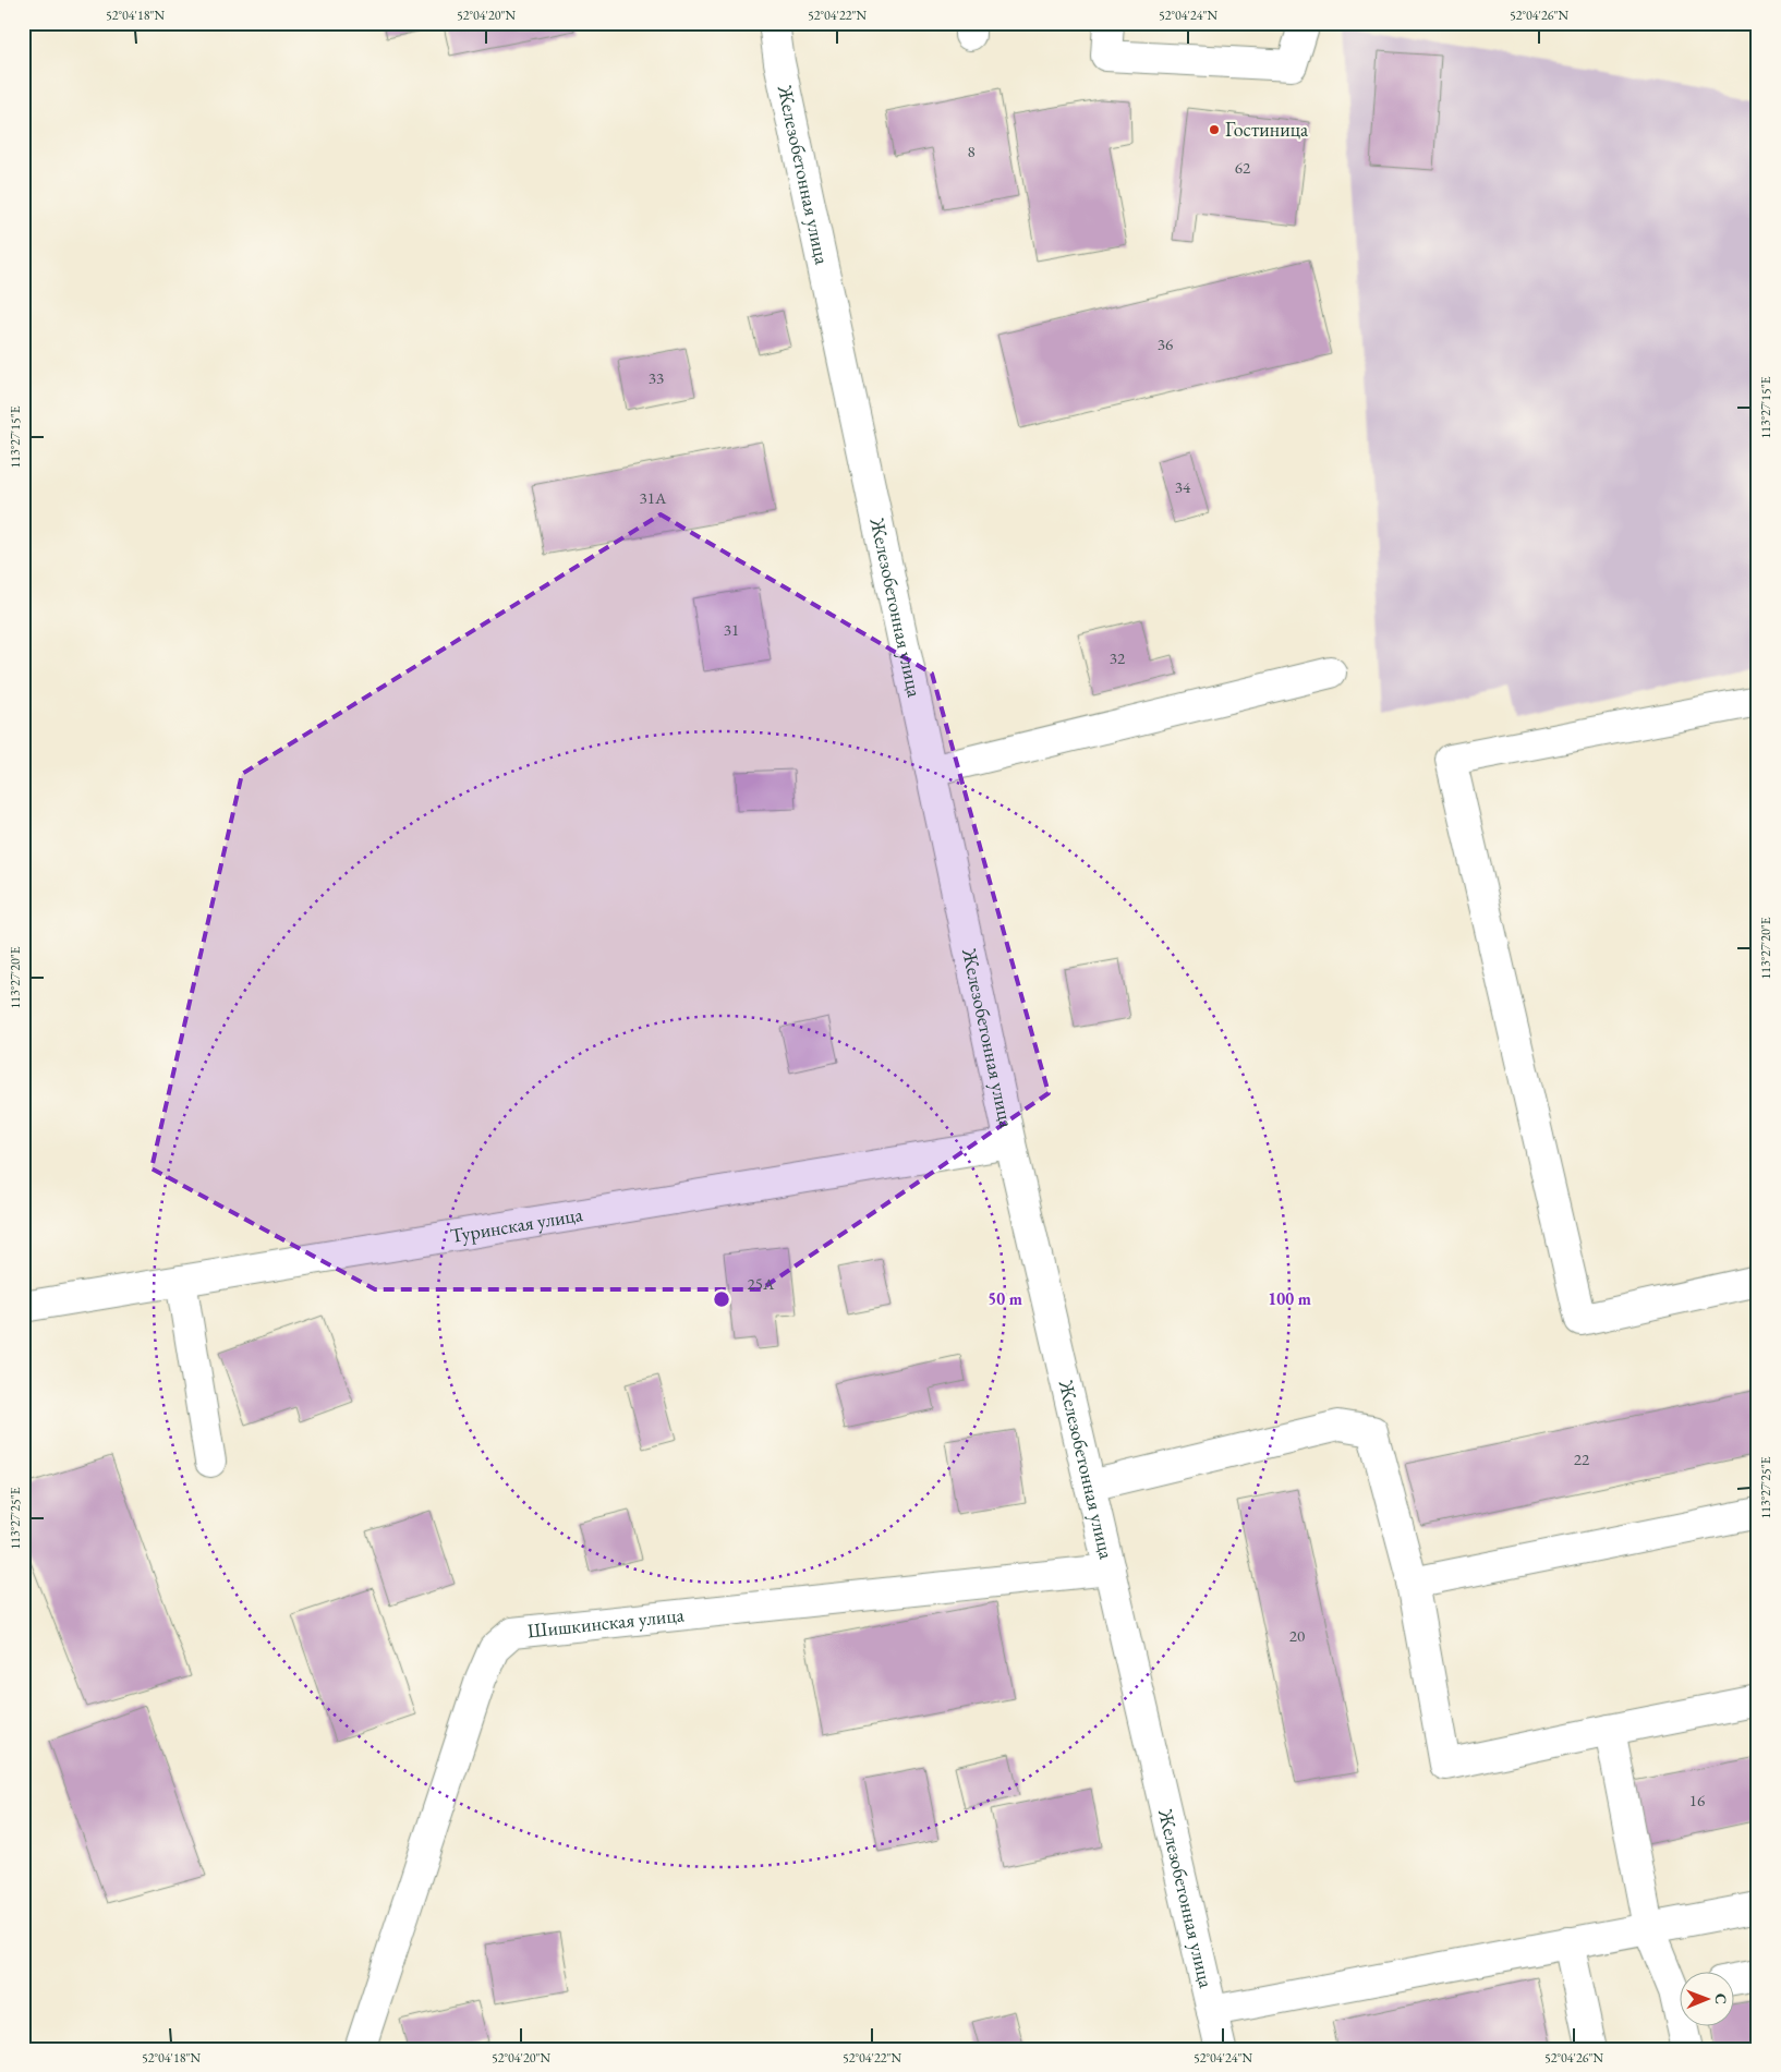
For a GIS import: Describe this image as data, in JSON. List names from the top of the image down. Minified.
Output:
{"streets":{"street":["Железобетонная улица","Туринская улица","Шишкинская улица"]},"crossings":[["Железобетонная улица","Туринская улица"],["Железобетонная улица","Шишкинская улица"]],"places":["Гостиница"],"house_numbers":["8","62","36","33","34","31А","31","32","25А","22","20","16"],"north":"right","coordinates":["52°04'18\"N","52°04'20\"N","52°04'22\"N","52°04'24\"N","52°04'26\"N","113°27'15\"E","113°27'20\"E","113°27'25\"E"],"rings":["50 m","100 m"]}
